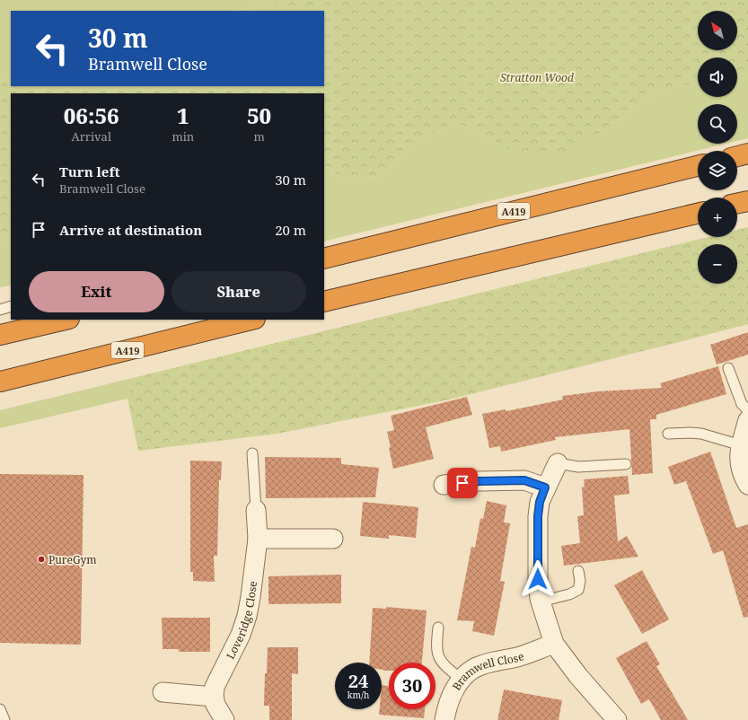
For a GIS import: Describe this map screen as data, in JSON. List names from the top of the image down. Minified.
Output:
{"streets":{"highway":["A419"],"street":["Loveridge Close","Bramwell Close"]},"parks":["Stratton Wood"],"places":["PureGym"],"north":"top left","page":{"map_buttons":["+","−"],"turn":["30 m","Bramwell Close"],"eta":["06:56","Arrival","1","min","50","m"],"list":[{"name":"Turn left","note":"Bramwell Close","value":"30 m"},{"name":"Arrive at destination","value":"20 m"}],"buttons":["Exit","Share"],"speed":"24 km/h","limit":"30"}}
